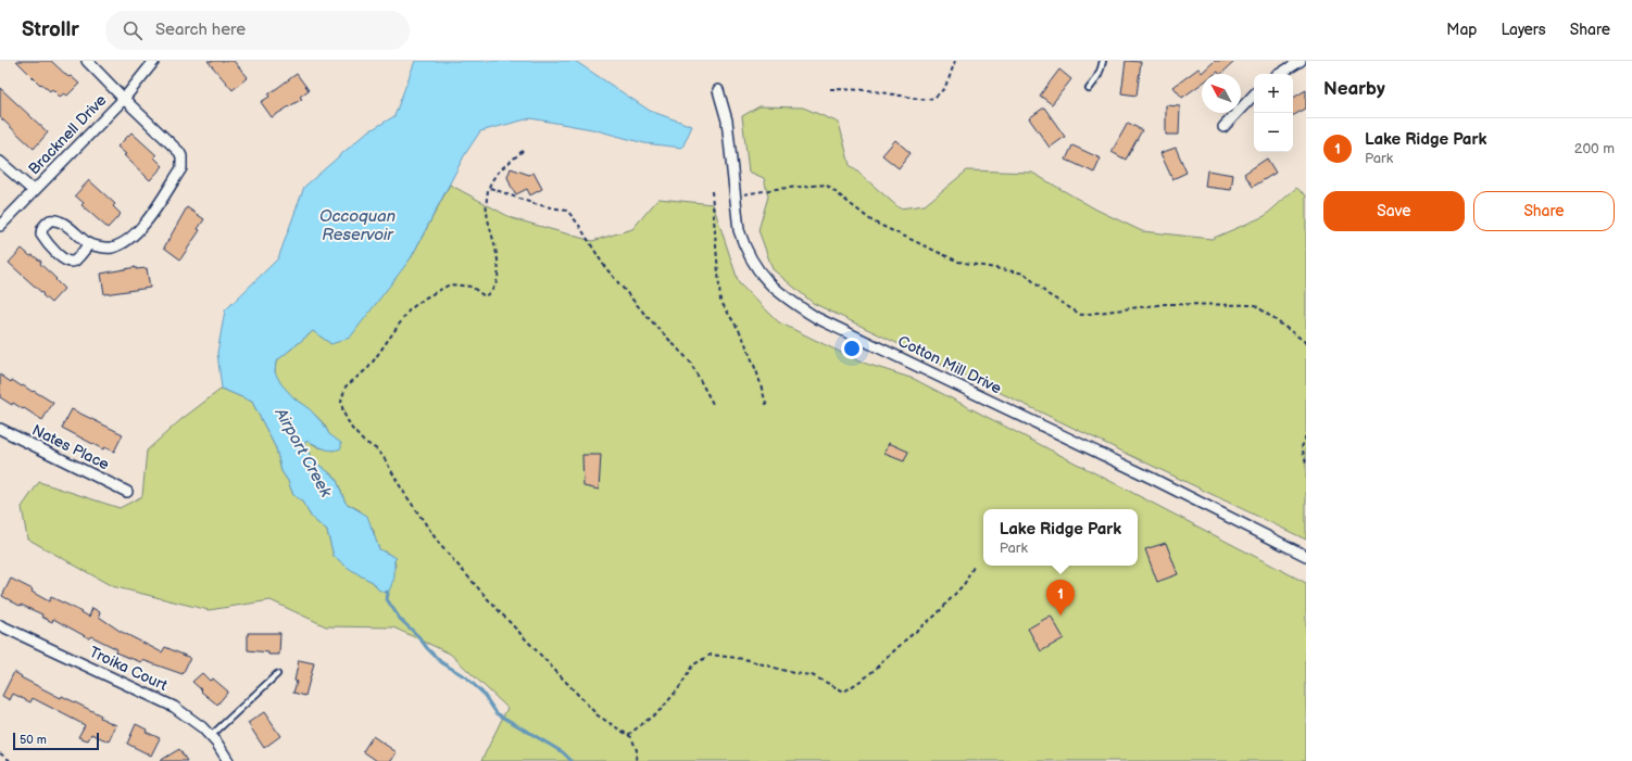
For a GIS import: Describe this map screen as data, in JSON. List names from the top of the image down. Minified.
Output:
{"streets":{"street":["Bracknell Drive","Cotton Mill Drive","Nates Place","Troika Court"]},"water":["Occoquan Reservoir","Airport Creek"],"scale_bar":"50 m","north":"top left","page":{"header":"Strollr","search":"Search here","nav":["Map","Layers","Share"],"heading":"Nearby","map_buttons":["+","−"],"list":[{"mark":"1","name":"Lake Ridge Park","note":"Park","value":"200 m"}],"buttons":["Save","Share"],"popup":["Lake Ridge Park","Park"],"pins":"1","scale":"50 m"}}
